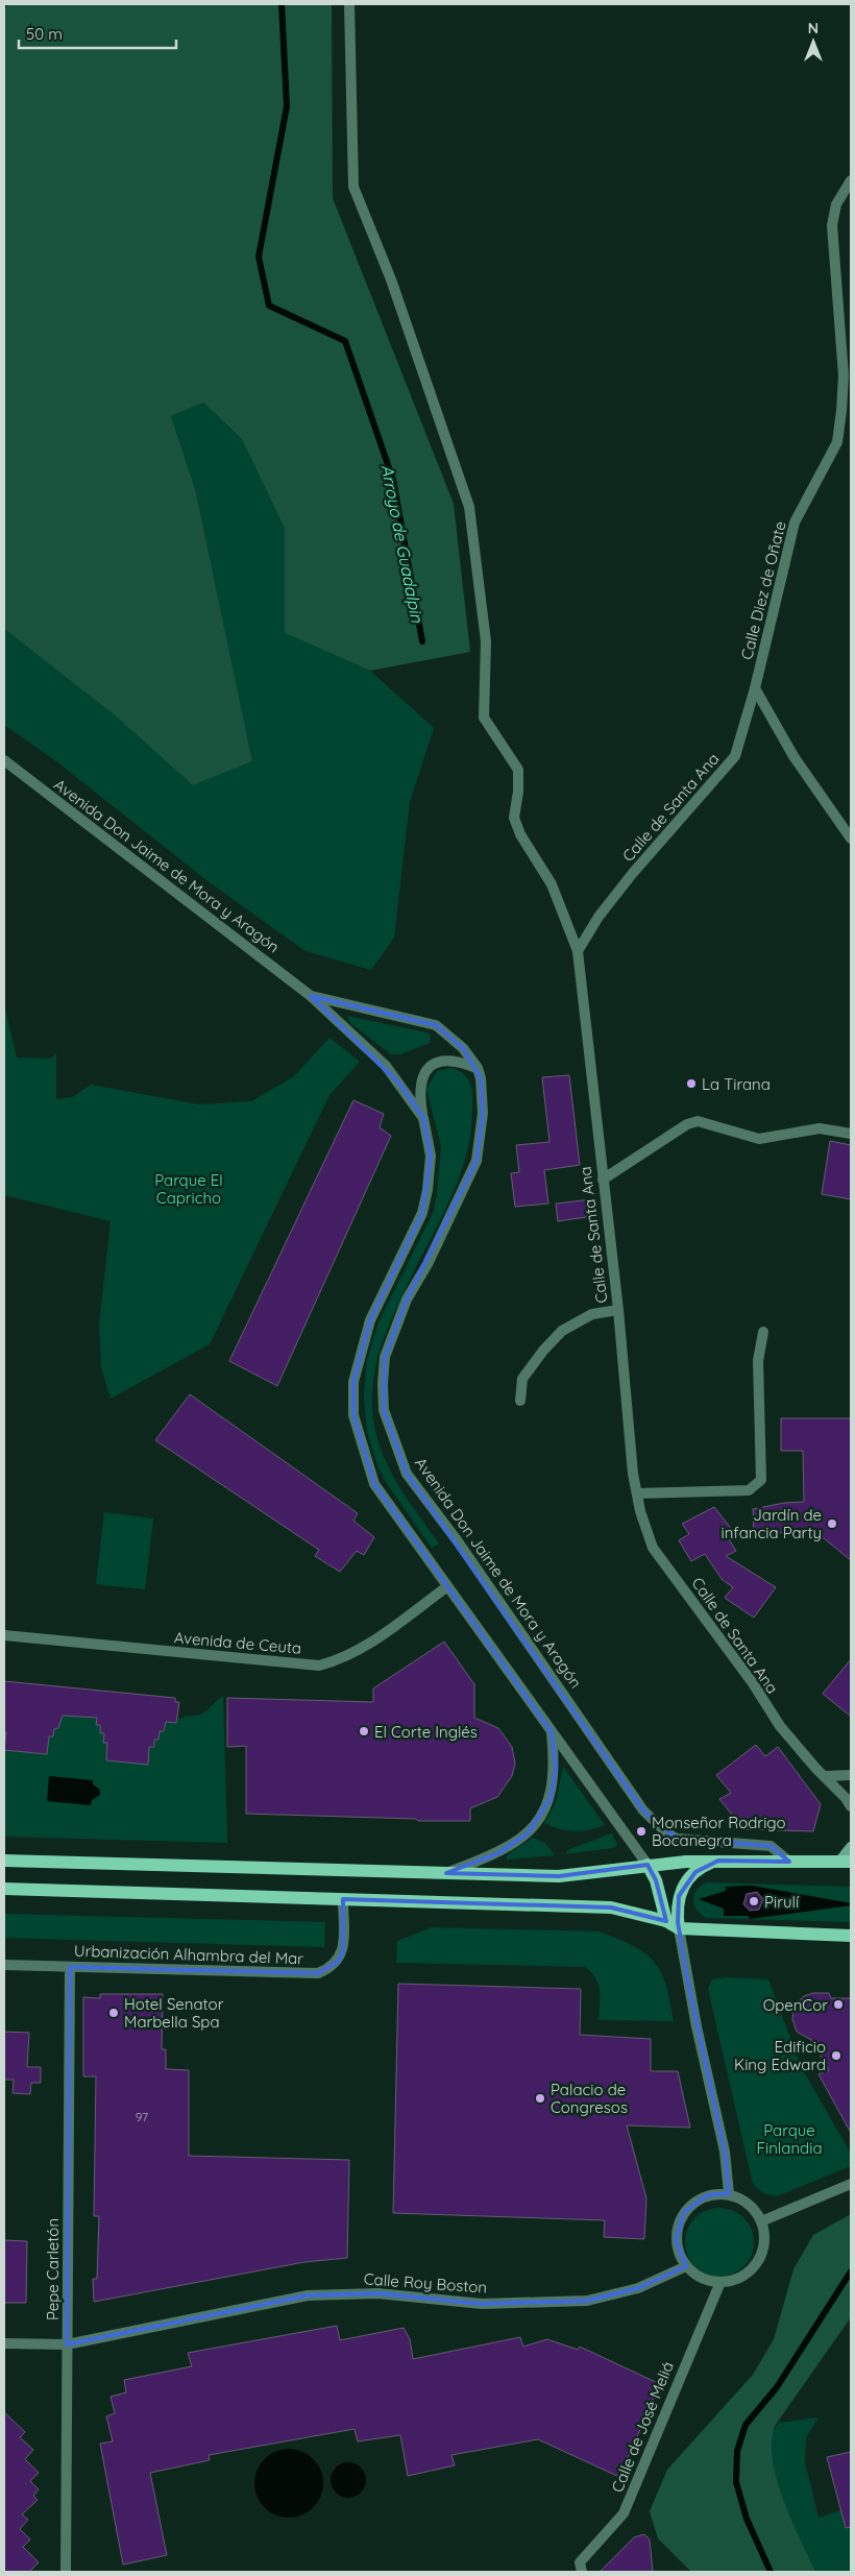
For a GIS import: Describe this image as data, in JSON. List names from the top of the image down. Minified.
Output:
{"streets":{"street":["Calle Diez de Oñate","Calle de Santa Ana","Avenida Don Jaime de Mora y Aragón","Avenida de Ceuta","Urbanización Alhambra del Mar","Pepe Carletón","Calle Roy Boston","Calle de José Meliá"]},"crossings":[["Calle Diez de Oñate","Calle de Santa Ana"],["Avenida Don Jaime de Mora y Aragón","Avenida de Ceuta"],["Urbanización Alhambra del Mar","Pepe Carletón"],["Pepe Carletón","Calle Roy Boston"],["Calle Roy Boston","Calle de José Meliá"]],"water":["Arroyo de Guadalpin"],"parks":["Parque El Capricho","Parque Finlandia"],"places":["La Tirana","Jardín de infancia Party","El Corte Inglés","Monseñor Rodrigo Bocanegra","Pirulí","OpenCor","Hotel Senator Marbella Spa","Edificio King Edward","Palacio de Congresos"],"house_numbers":["97"],"scale_bar":"50 m","north":"top"}
